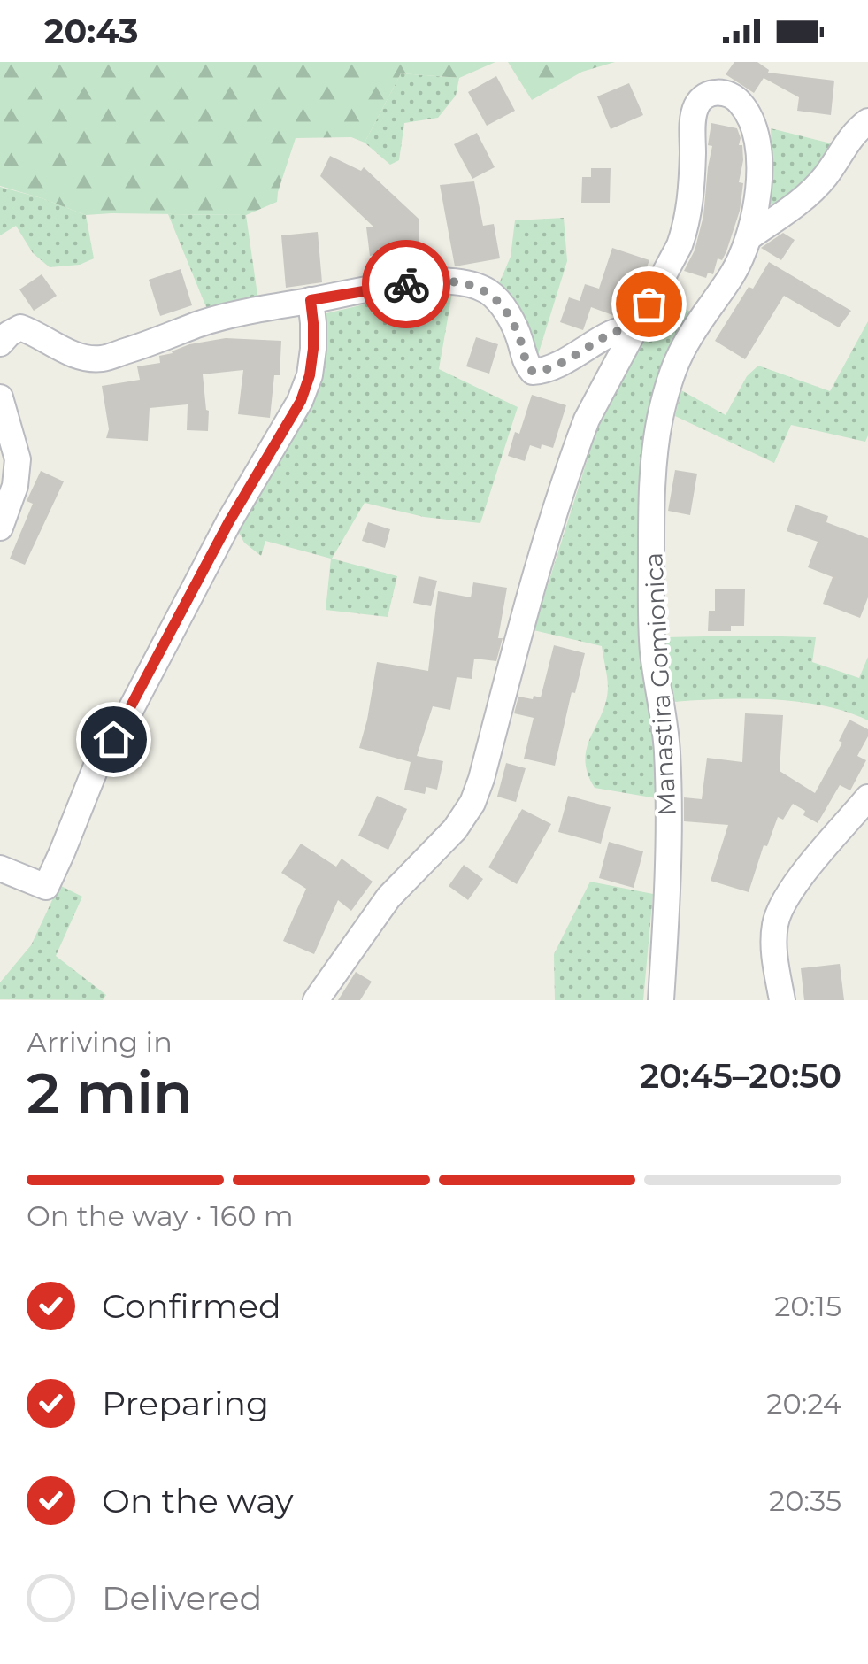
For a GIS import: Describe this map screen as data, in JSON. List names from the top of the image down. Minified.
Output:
{"streets":{"street":["Manastira Gomionica"]},"page":{"status":"20:43","heading":["2 min","Arriving in","20:45–20:50"],"bar":"On the way · 160 m","list":[["Confirmed","20:15"],["Preparing","20:24"],["On the way","20:35"],"Delivered"]}}
